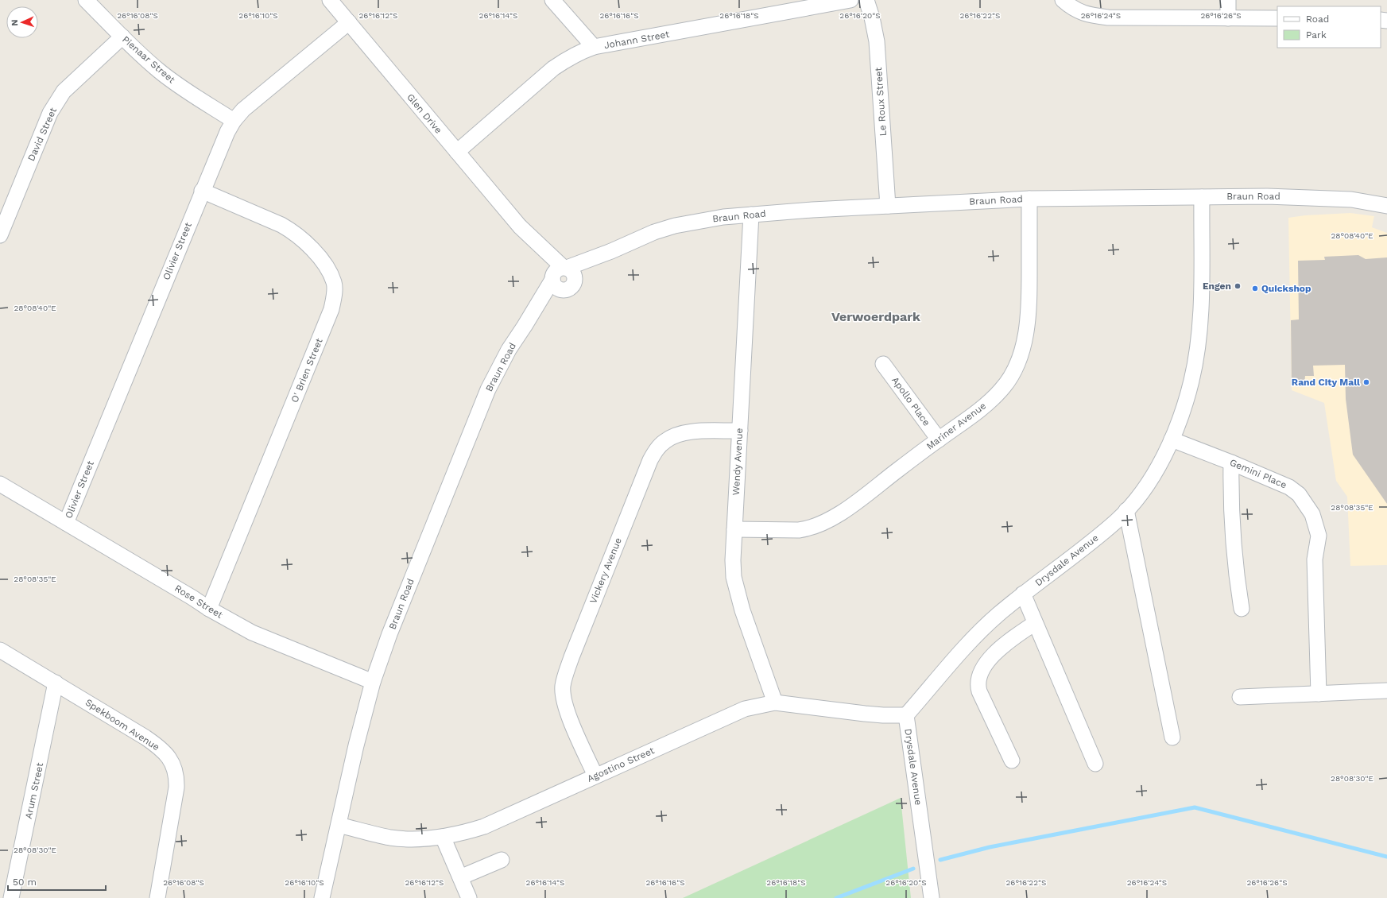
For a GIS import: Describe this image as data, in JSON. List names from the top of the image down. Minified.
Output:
{"streets":{"street":["Johann Street","Pienaar Street","Le Roux Street","Glen Drive","David Street","Braun Road","Olivier Street","O' Brien Street","Apollo Place","Mariner Avenue","Wendy Avenue","Gemini Place","Drysdale Avenue","Vickery Avenue","Rose Street","Spekboom Avenue","Agostino Street","Arum Street"]},"crossings":[["Johann Street","Glen Drive"],["Pienaar Street","David Street"],["Pienaar Street","Olivier Street"],["Le Roux Street","Braun Road"],["Glen Drive","Braun Road"],["Glen Drive","Olivier Street"],["Braun Road","Mariner Avenue"],["Braun Road","Wendy Avenue"],["Braun Road","Drysdale Avenue"],["Braun Road","Rose Street"],["Braun Road","Agostino Street"],["Olivier Street","O' Brien Street"],["Olivier Street","Rose Street"],["O' Brien Street","Rose Street"],["Apollo Place","Mariner Avenue"],["Mariner Avenue","Wendy Avenue"],["Wendy Avenue","Vickery Avenue"],["Wendy Avenue","Agostino Street"],["Gemini Place","Drysdale Avenue"],["Drysdale Avenue","Agostino Street"],["Vickery Avenue","Agostino Street"],["Spekboom Avenue","Arum Street"]],"districts":["Verwoerdpark"],"places":["Engen","Quickshop","Rand City Mall"],"legend":["Road","Park"],"scale_bar":"50 m","north":"left","coordinates":["26°16'08\"S","26°16'10\"S","26°16'12\"S","26°16'14\"S","26°16'16\"S","26°16'18\"S","26°16'20\"S","26°16'22\"S","26°16'24\"S","26°16'26\"S","28°08'40\"E","28°08'35\"E","28°08'30\"E"]}
